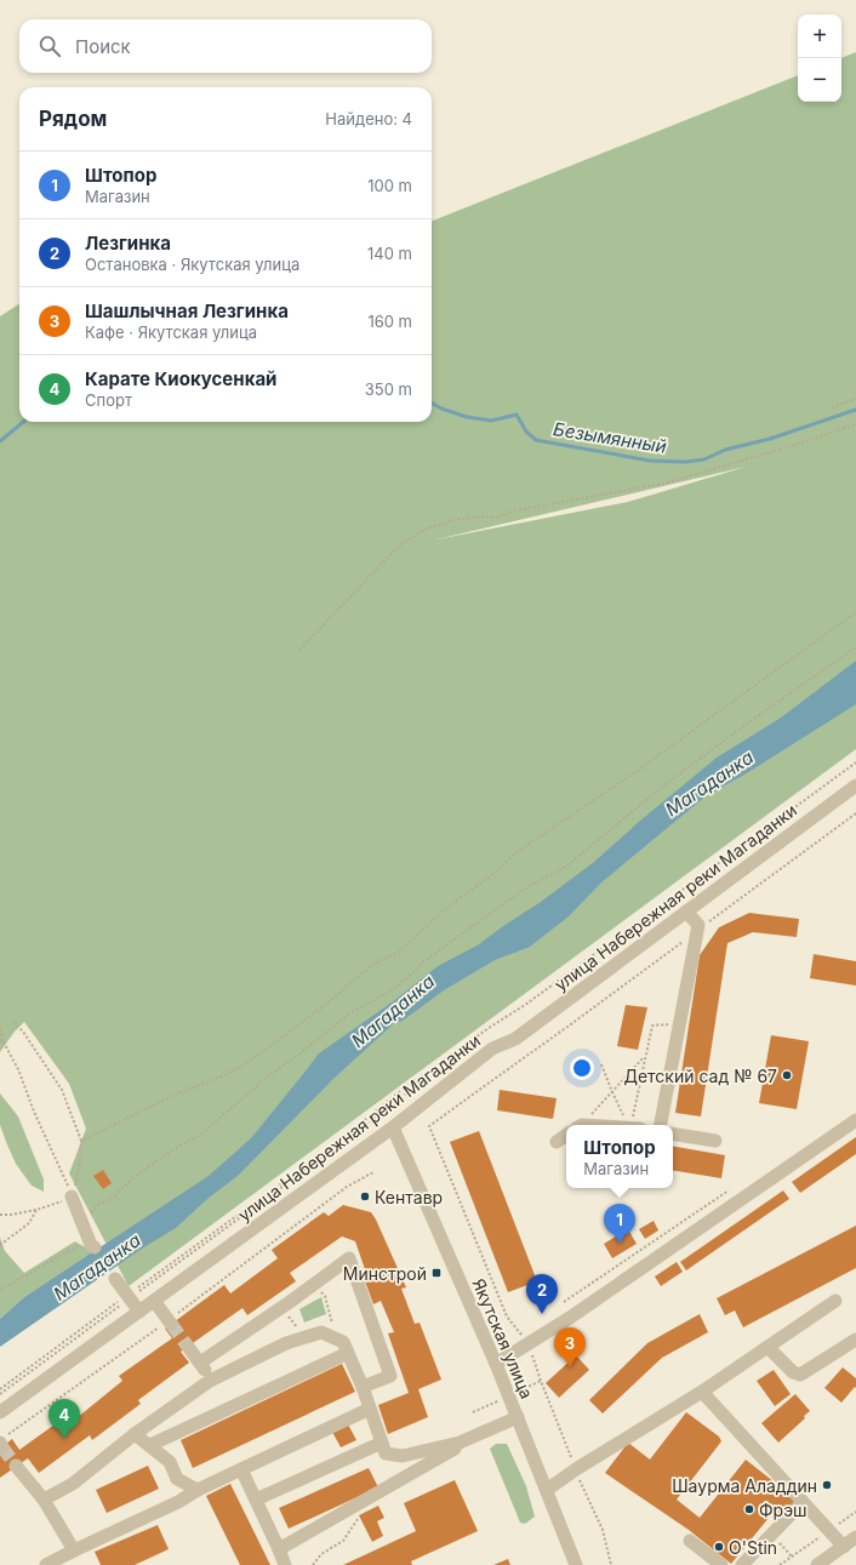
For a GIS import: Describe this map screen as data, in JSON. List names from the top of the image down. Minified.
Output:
{"streets":{"street":["улица Набережная реки Магаданки","Якутская улица"]},"crossings":[["улица Набережная реки Магаданки","Якутская улица"]],"water":["Безымянный","Магаданка"],"places":{"other":["Детский сад № 67","Кентавр","Шаурма Аладдин","Фрэш","O'Stin"],"transit":["Минстрой"]},"page":{"map_buttons":["+","−"],"search":"Поиск","heading":["Рядом","Найдено: 4"],"list":[{"mark":"1","name":"Штопор","note":"Магазин","value":"100 m"},{"mark":"2","name":"Лезгинка","note":"Остановка · Якутская улица","value":"140 m"},{"mark":"3","name":"Шашлычная Лезгинка","note":"Кафе · Якутская улица","value":"160 m"},{"mark":"4","name":"Карате Киокусенкай","note":"Спорт","value":"350 m"}],"popup":["Штопор","Магазин"],"pins":["1","2","3","4"]}}
